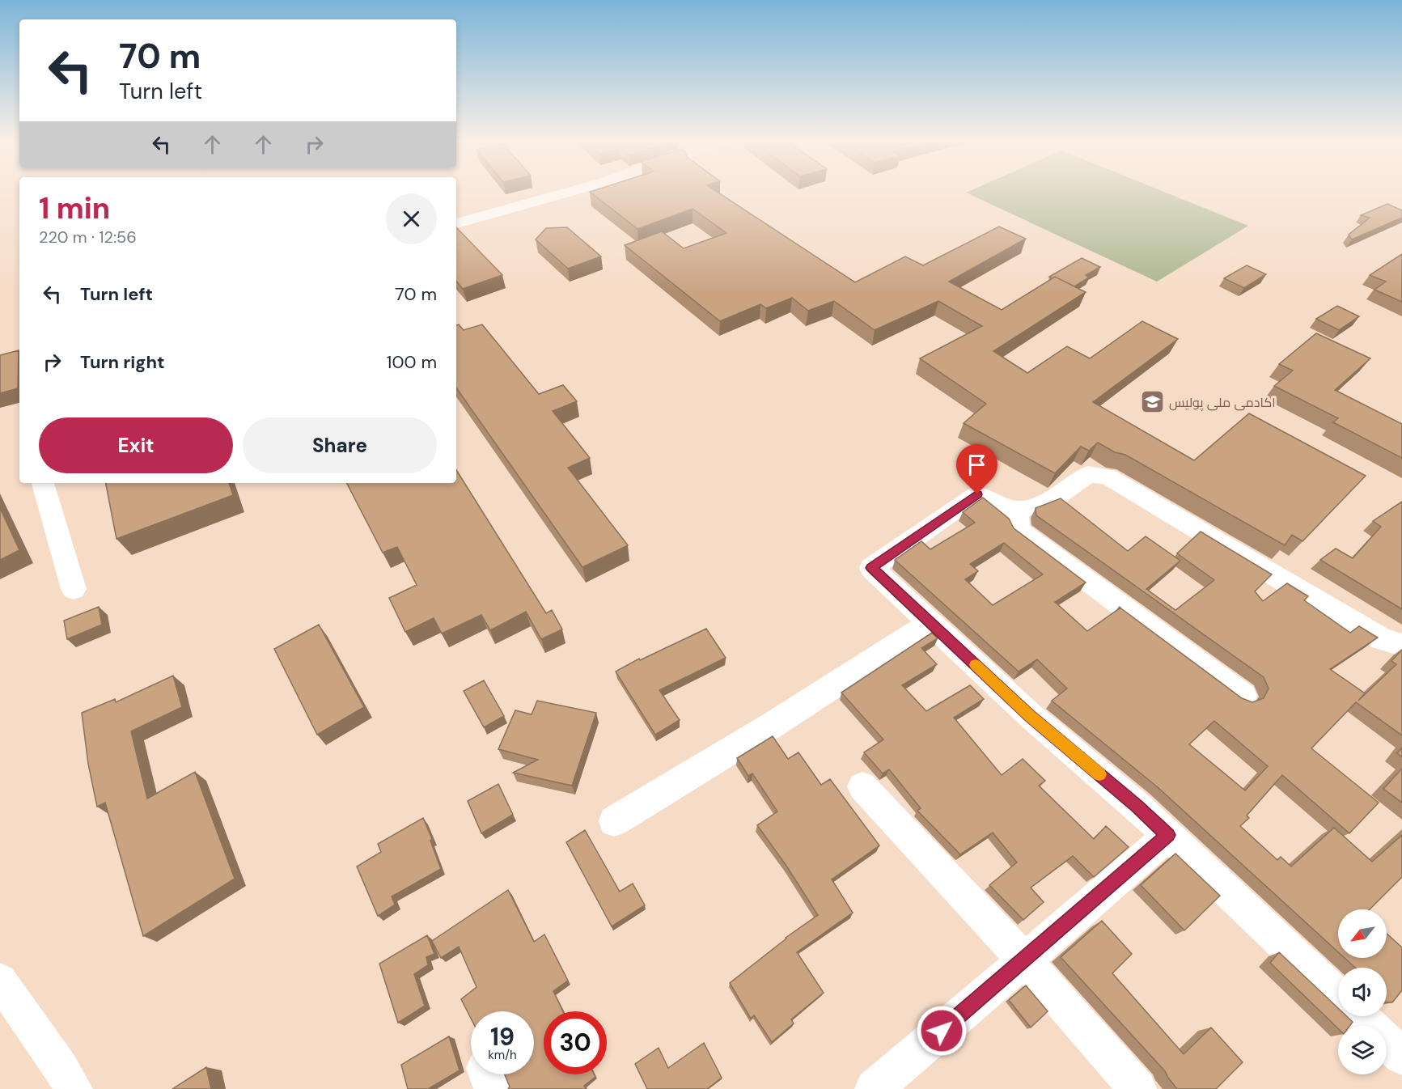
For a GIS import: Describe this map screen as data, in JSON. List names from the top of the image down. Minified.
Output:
{"places":{"school or university":["اکادمی ملی پولیس"]},"north":"bottom left","page":{"turn":["70 m","Turn left"],"heading":["1 min","220 m · 12:56"],"list":[{"name":"Turn left","value":"70 m"},{"name":"Turn right","value":"100 m"}],"buttons":["Exit","Share"],"speed":"19 km/h","limit":"30"}}
